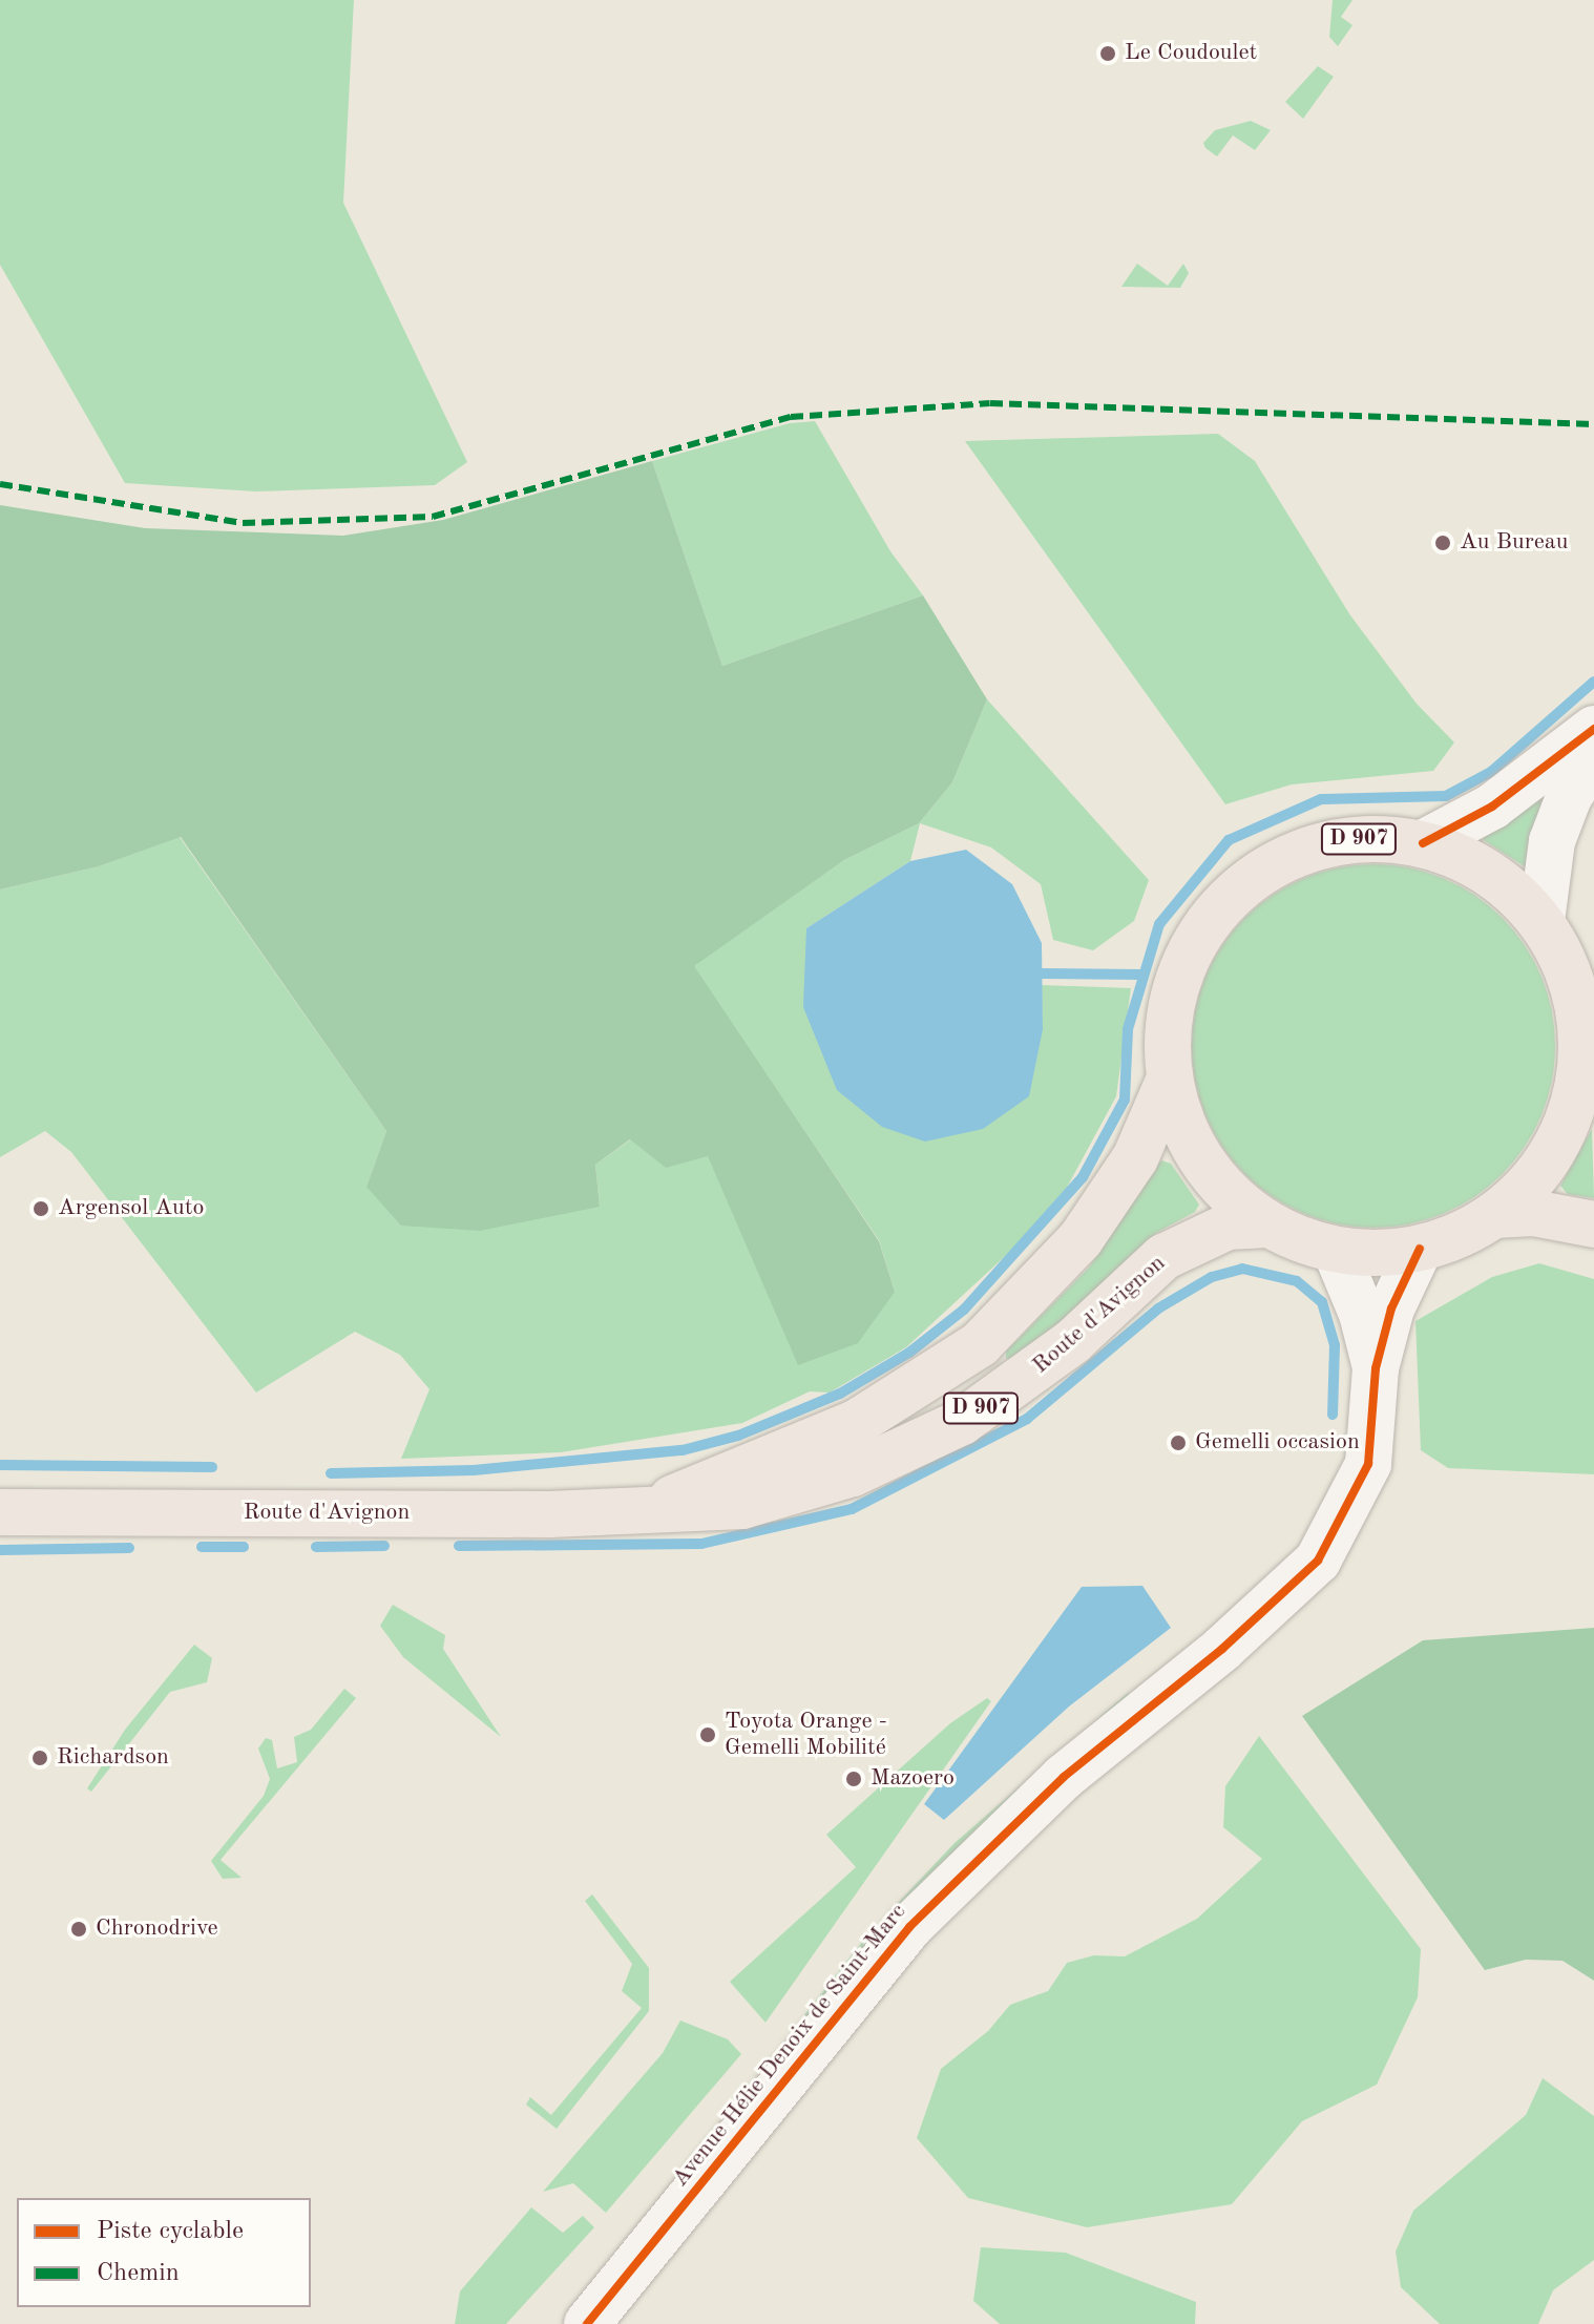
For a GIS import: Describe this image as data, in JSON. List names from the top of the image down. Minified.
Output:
{"streets":{"main road":["D 907","Route d'Avignon"],"street":["Avenue Hélie Denoix de Saint-Marc"]},"crossings":[["D 907","Route d'Avignon"],["D 907","Avenue Hélie Denoix de Saint-Marc"]],"places":["Le Coudoulet","Au Bureau","Argensol Auto","Gemelli occasion","Toyota Orange - Gemelli Mobilité","Richardson","Mazoero","Chronodrive"],"legend":["Piste cyclable","Chemin"]}
